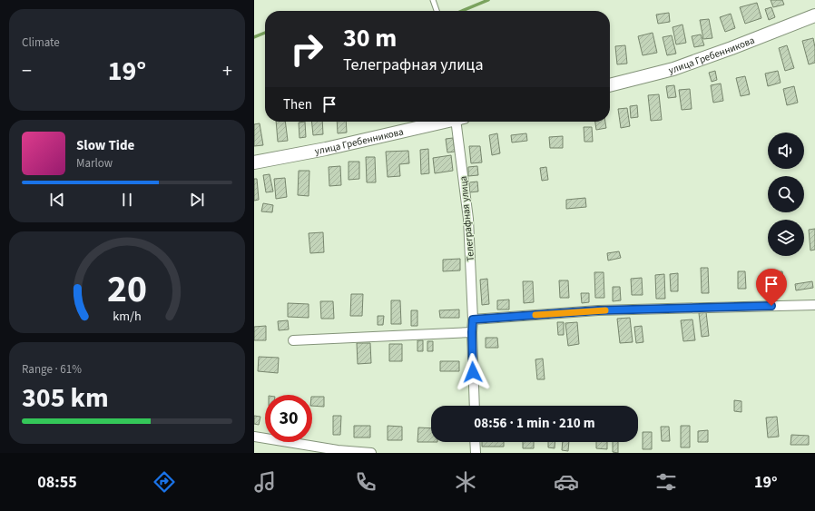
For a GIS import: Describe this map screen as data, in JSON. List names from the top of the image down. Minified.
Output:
{"streets":{"street":["улица Гребенникова","Телеграфная улица"]},"page":{"tile":["Climate",["Range · 61%","305 km"]],"turn":["30 m","Телеграфная улица"],"heat":["−","19°","+"],"then":"Then","song":["Slow Tide","Marlow"],"limit":"30","trip":"08:56 · 1 min · 210 m","tabs":["08:55","19°"],"gauge":["20","km/h"]}}
